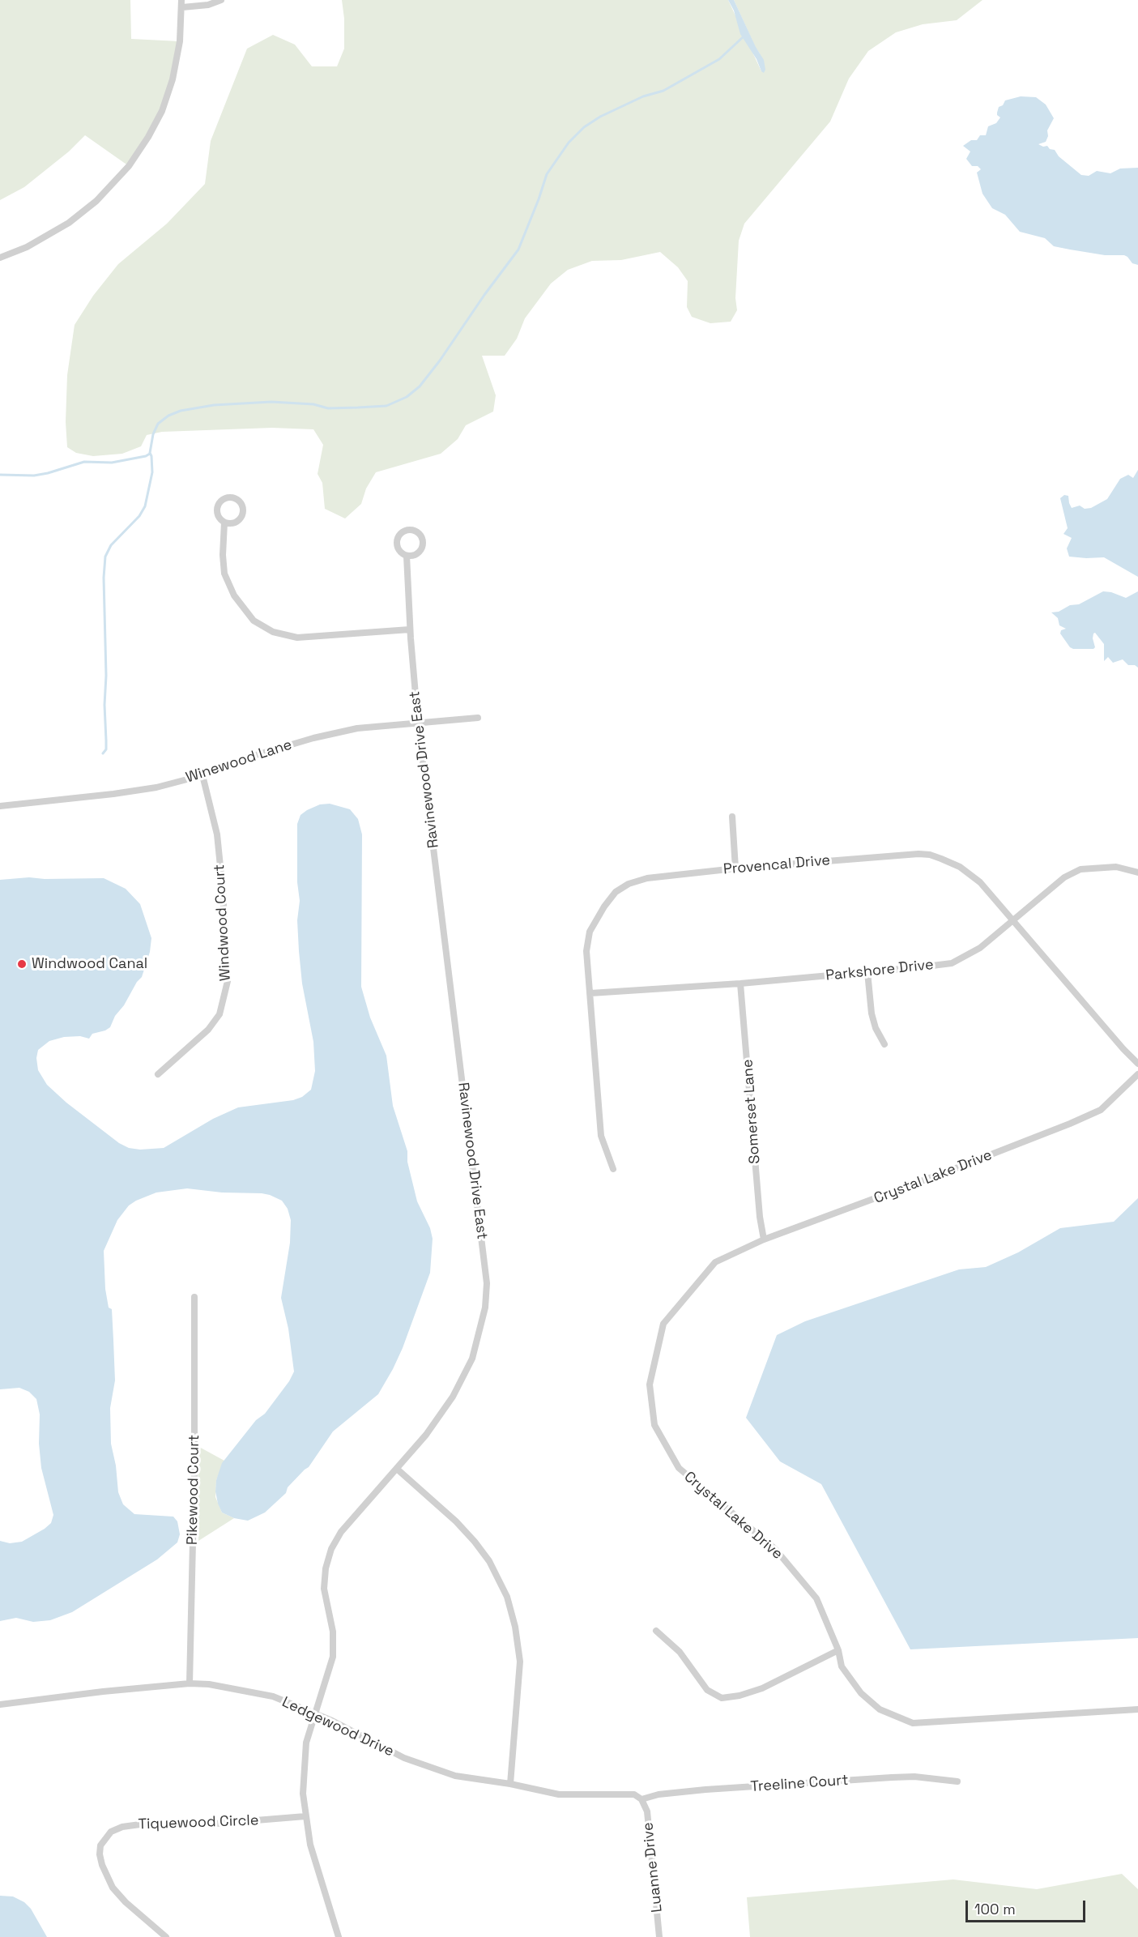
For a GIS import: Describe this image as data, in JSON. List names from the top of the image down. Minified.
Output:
{"streets":{"street":["Winewood Lane","Ravinewood Drive East","Provencal Drive","Windwood Court","Parkshore Drive","Somerset Lane","Crystal Lake Drive","Pikewood Court","Ledgewood Drive","Treeline Court","Tiquewood Circle","Luanne Drive"]},"crossings":[["Winewood Lane","Ravinewood Drive East"],["Winewood Lane","Windwood Court"],["Ravinewood Drive East","Ledgewood Drive"],["Ravinewood Drive East","Tiquewood Circle"],["Provencal Drive","Parkshore Drive"],["Parkshore Drive","Somerset Lane"],["Somerset Lane","Crystal Lake Drive"],["Pikewood Court","Ledgewood Drive"],["Ledgewood Drive","Treeline Court"],["Ledgewood Drive","Luanne Drive"],["Treeline Court","Luanne Drive"]],"places":["Windwood Canal"],"scale_bar":"100 m"}
